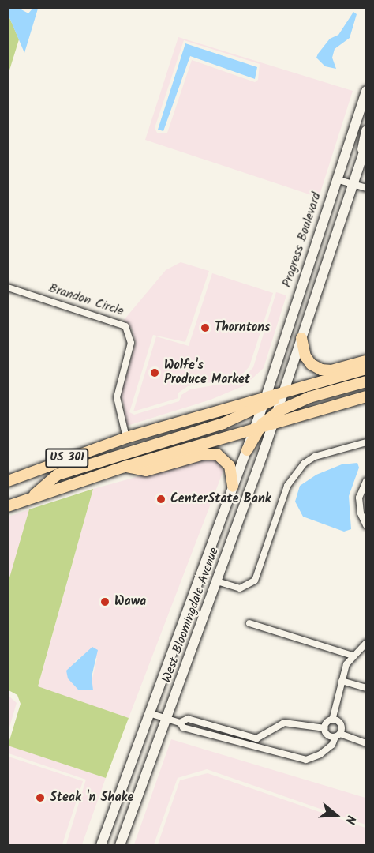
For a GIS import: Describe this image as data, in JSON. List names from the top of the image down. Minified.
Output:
{"streets":{"main road":["Progress Boulevard","US 301","West Bloomingdale Avenue"],"street":["Brandon Circle"]},"crossings":[["Progress Boulevard","US 301"],["Brandon Circle","US 301"],["US 301","West Bloomingdale Avenue"]],"places":["Thorntons","Wolfe's Produce Market","CenterState Bank","Wawa","Steak 'n Shake"],"north":"right"}
